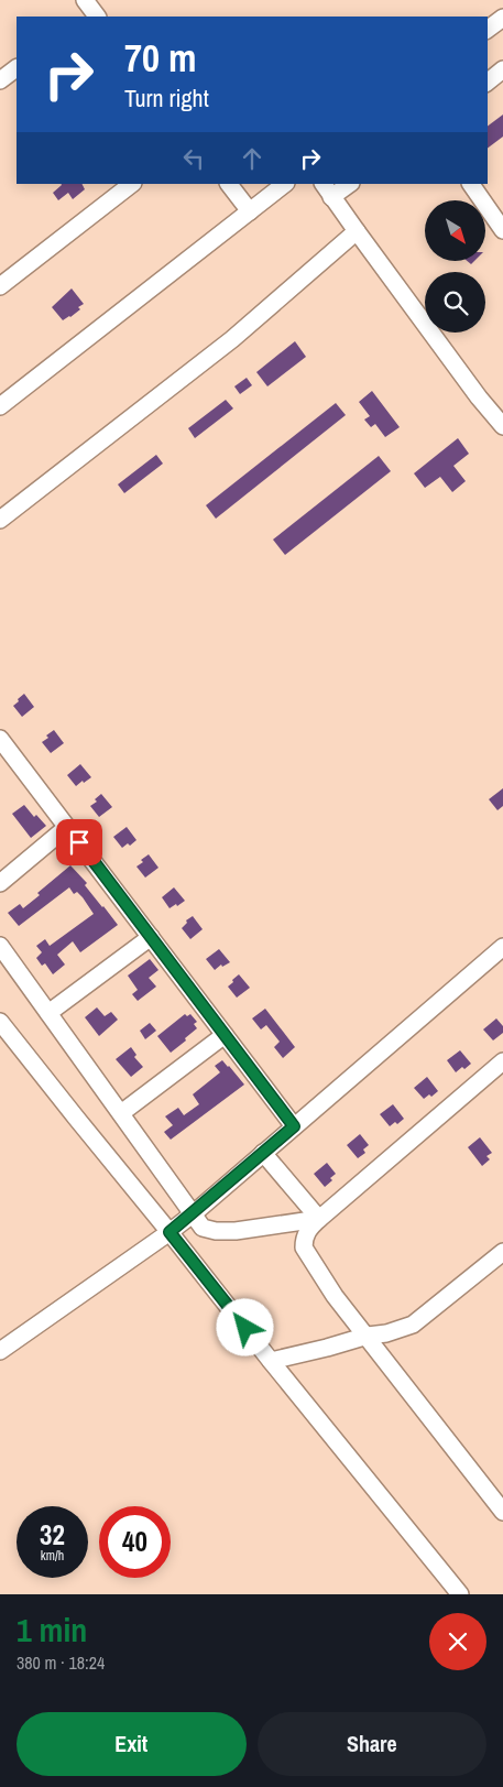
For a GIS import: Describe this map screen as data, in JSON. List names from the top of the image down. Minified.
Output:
{"north":"bottom right","page":{"turn":["70 m","Turn right"],"speed":"32 km/h","limit":"40","heading":["1 min","380 m · 18:24"],"buttons":["Exit","Share"]}}
